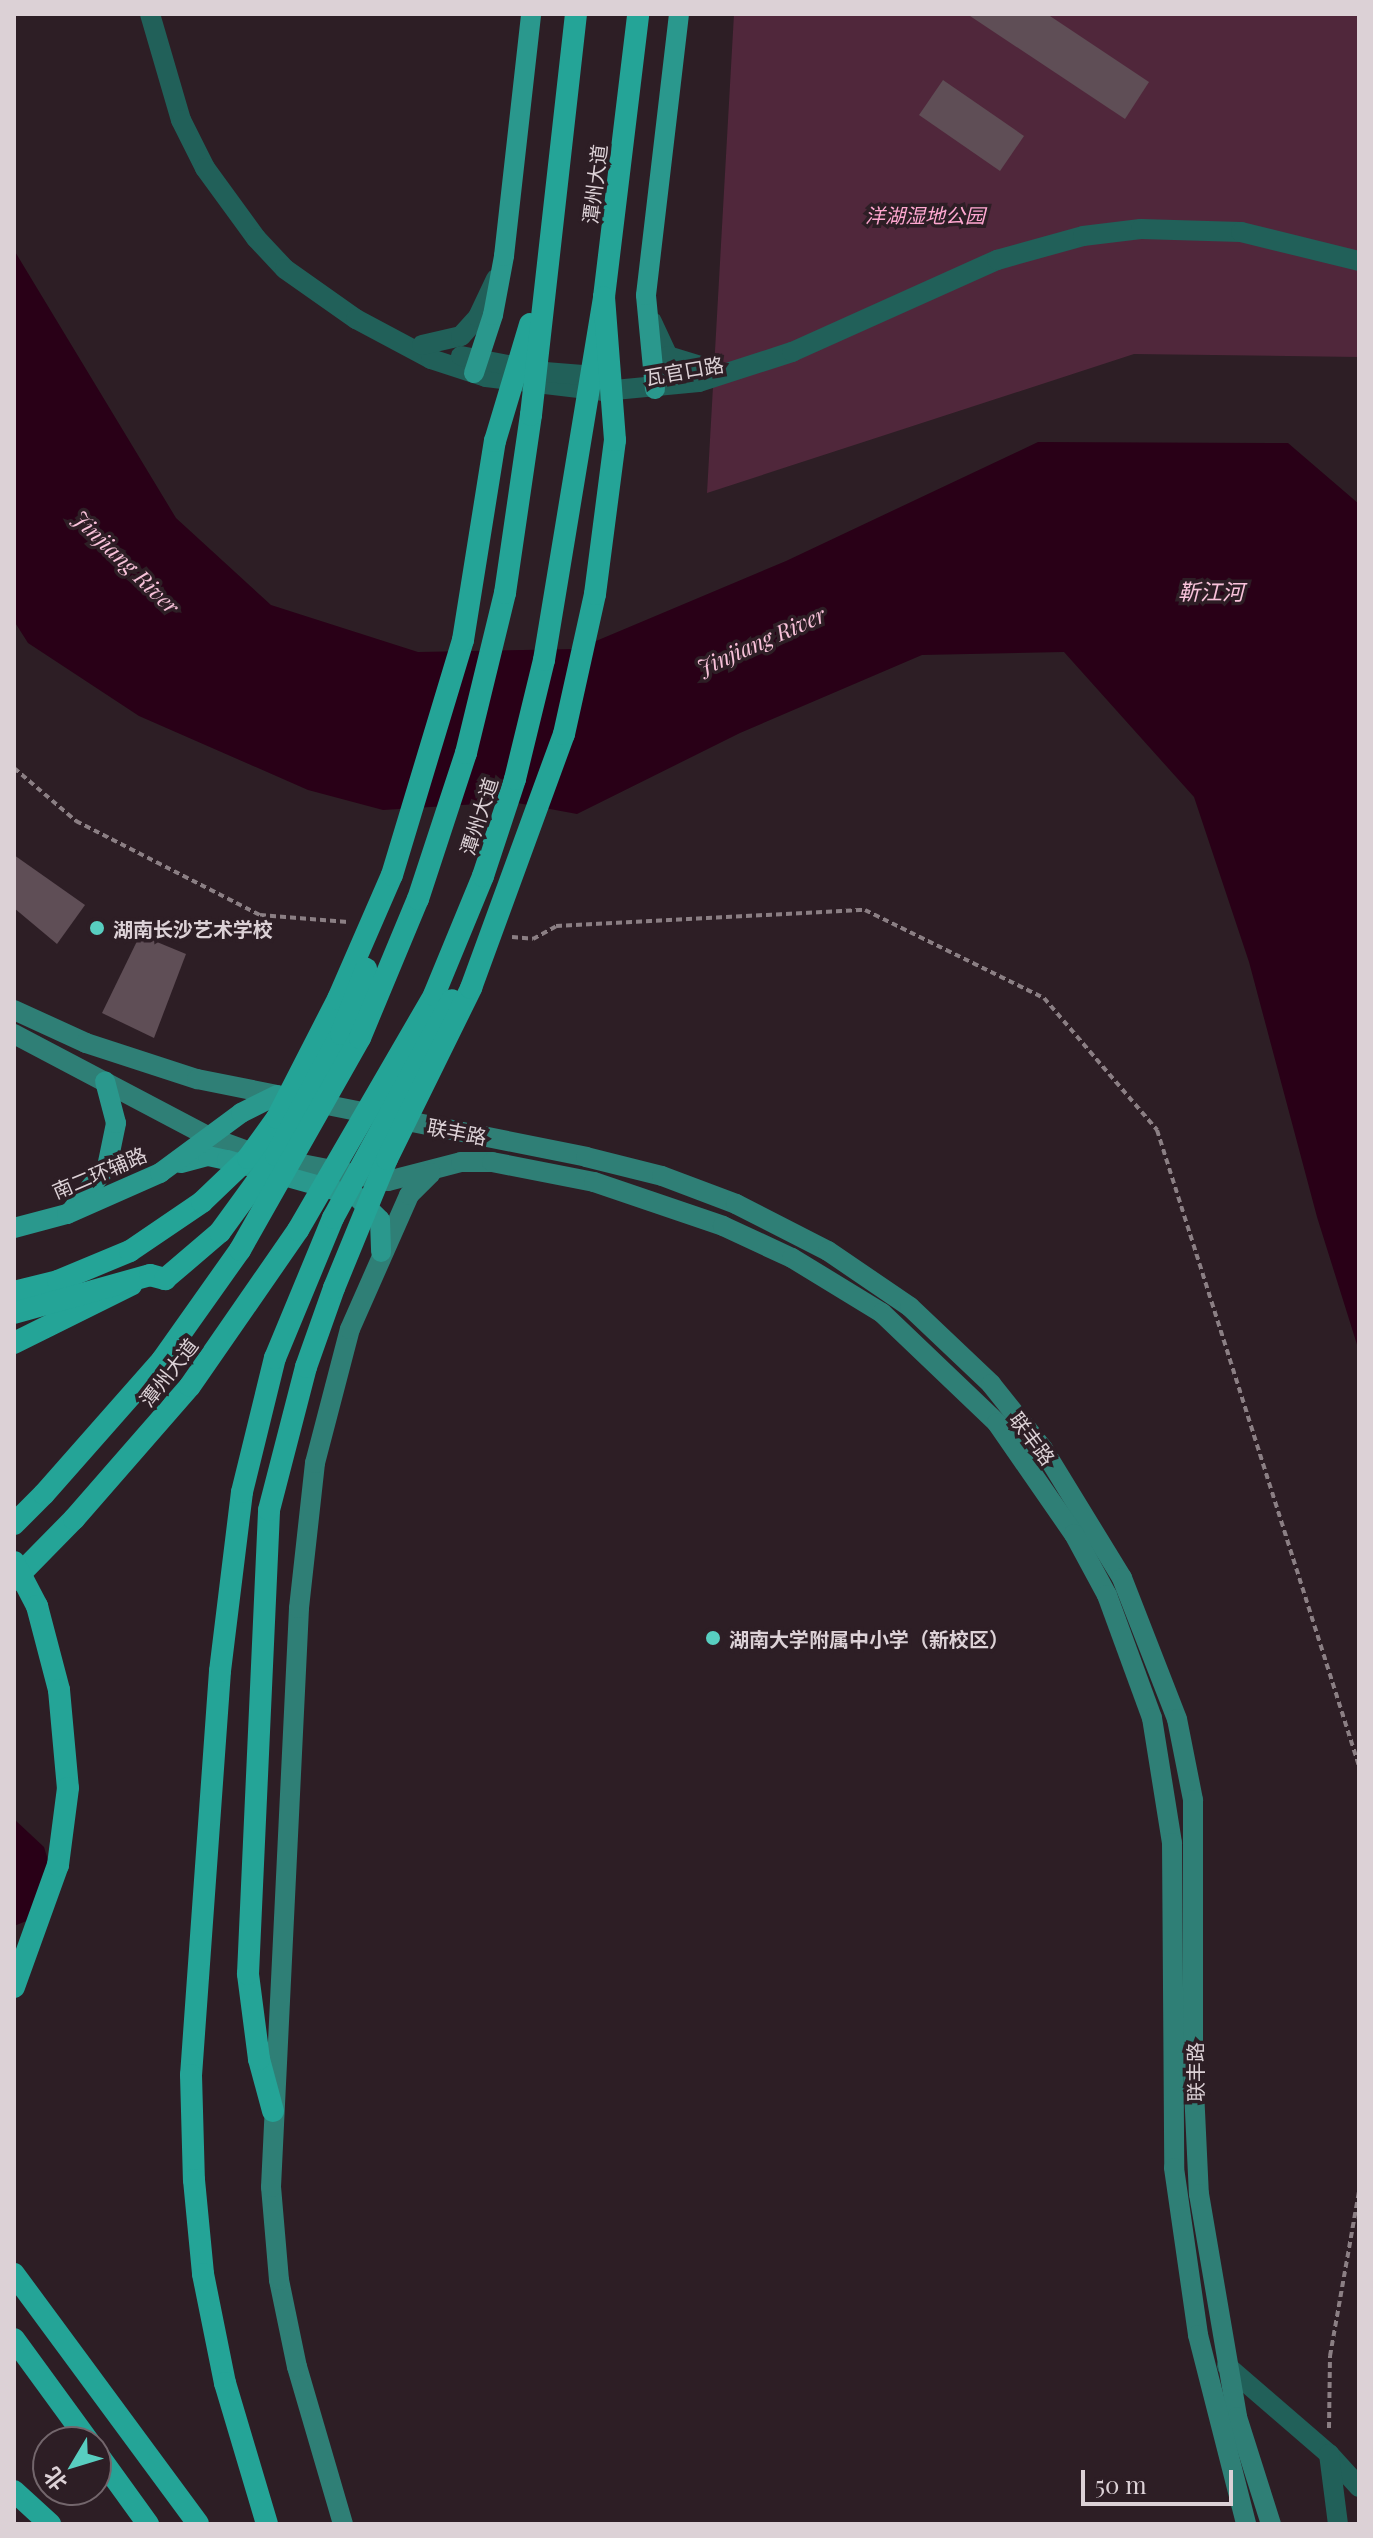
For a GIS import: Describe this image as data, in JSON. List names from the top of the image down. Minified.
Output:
{"streets":{"highway":["潭州大道"],"main road":["联丰路","南二环辅路"],"street":["瓦官口路"]},"crossings":[["联丰路","南二环辅路"]],"water":["Jinjiang River","靳江河"],"parks":["洋湖湿地公园"],"places":["湖南长沙艺术学校","湖南大学附属中小学（新校区）"],"scale_bar":"50 m","north":"bottom left"}
